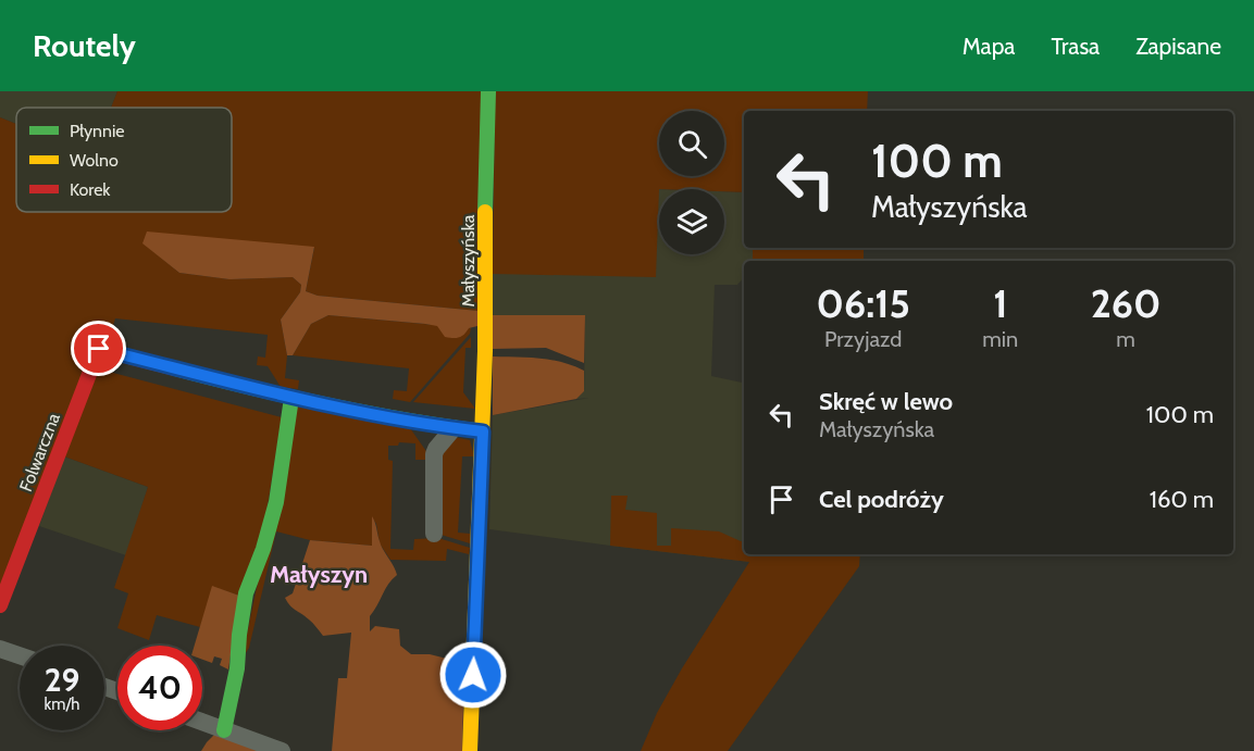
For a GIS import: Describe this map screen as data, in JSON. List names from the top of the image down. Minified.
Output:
{"streets":{"street":["Małyszyńska","Folwarczna"]},"districts":["Małyszyn"],"legend":["Płynnie","Wolno","Korek"],"page":{"header":"Routely","nav":["Mapa","Trasa","Zapisane"],"turn":["100 m","Małyszyńska"],"eta":["06:15","Przyjazd","1","min","260","m"],"list":[{"name":"Skręć w lewo","note":"Małyszyńska","value":"100 m"},{"name":"Cel podróży","value":"160 m"}],"speed":"29 km/h","limit":"40"}}
